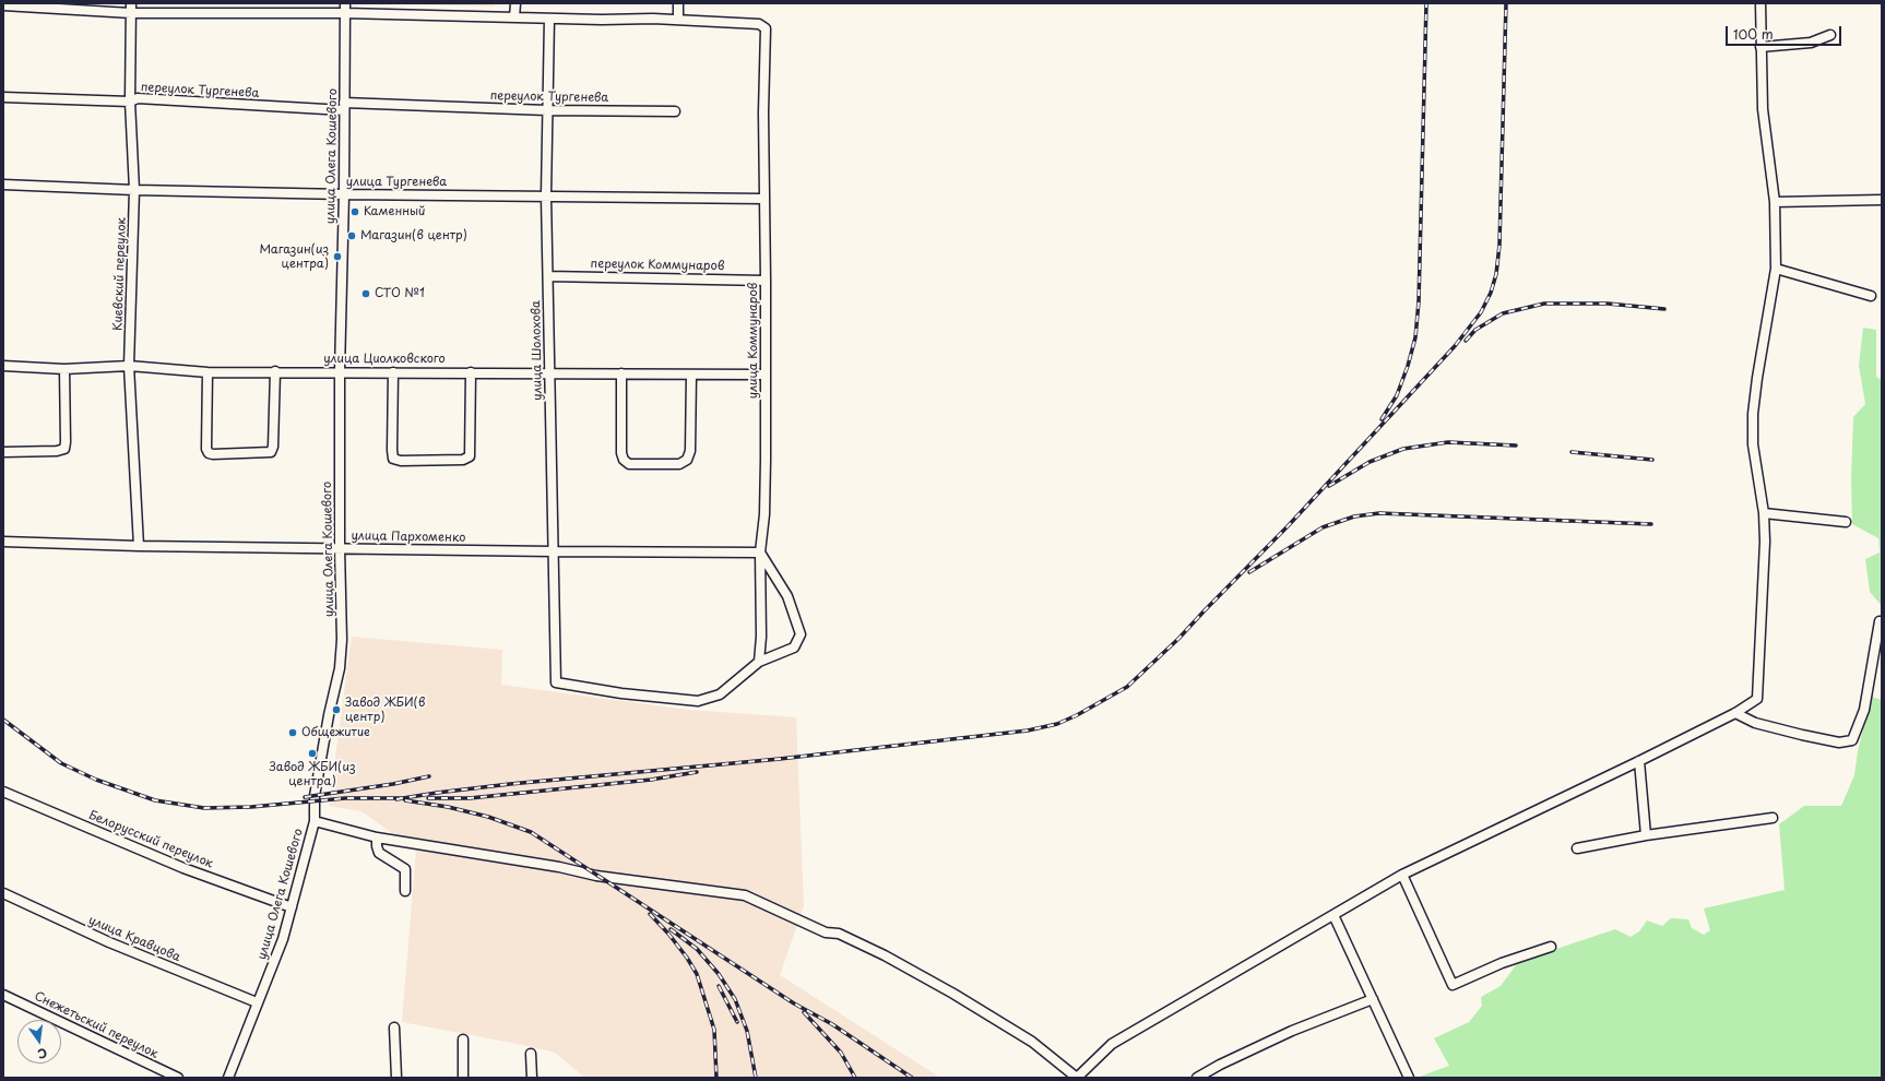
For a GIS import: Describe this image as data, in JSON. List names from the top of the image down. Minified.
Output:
{"streets":{"street":["переулок Тургенева","улица Олега Кошевого","улица Тургенева","переулок Коммунаров","Киевский переулок","улица Коммунаров","улица Шолохова","улица Циолковского","улица Пархоменко","Белорусский переулок","улица Кравцова","Снежетьский переулок"]},"crossings":[["переулок Тургенева","улица Олега Кошевого"],["переулок Тургенева","Киевский переулок"],["переулок Тургенева","улица Шолохова"],["улица Олега Кошевого","улица Тургенева"],["улица Олега Кошевого","улица Циолковского"],["улица Олега Кошевого","улица Пархоменко"],["улица Олега Кошевого","Белорусский переулок"],["улица Олега Кошевого","улица Кравцова"],["улица Тургенева","Киевский переулок"],["улица Тургенева","улица Коммунаров"],["улица Тургенева","улица Шолохова"],["переулок Коммунаров","улица Коммунаров"],["переулок Коммунаров","улица Шолохова"],["Киевский переулок","улица Циолковского"],["Киевский переулок","улица Пархоменко"],["улица Коммунаров","улица Шолохова"],["улица Коммунаров","улица Циолковского"],["улица Коммунаров","улица Пархоменко"],["улица Шолохова","улица Циолковского"],["улица Шолохова","улица Пархоменко"]],"places":["Каменный","Магазин(в центр)","Магазин(из центра)","СТО №1","Завод ЖБИ(в центр)","Общежитие","Завод ЖБИ(из центра)"],"scale_bar":"100 m","north":"bottom"}
